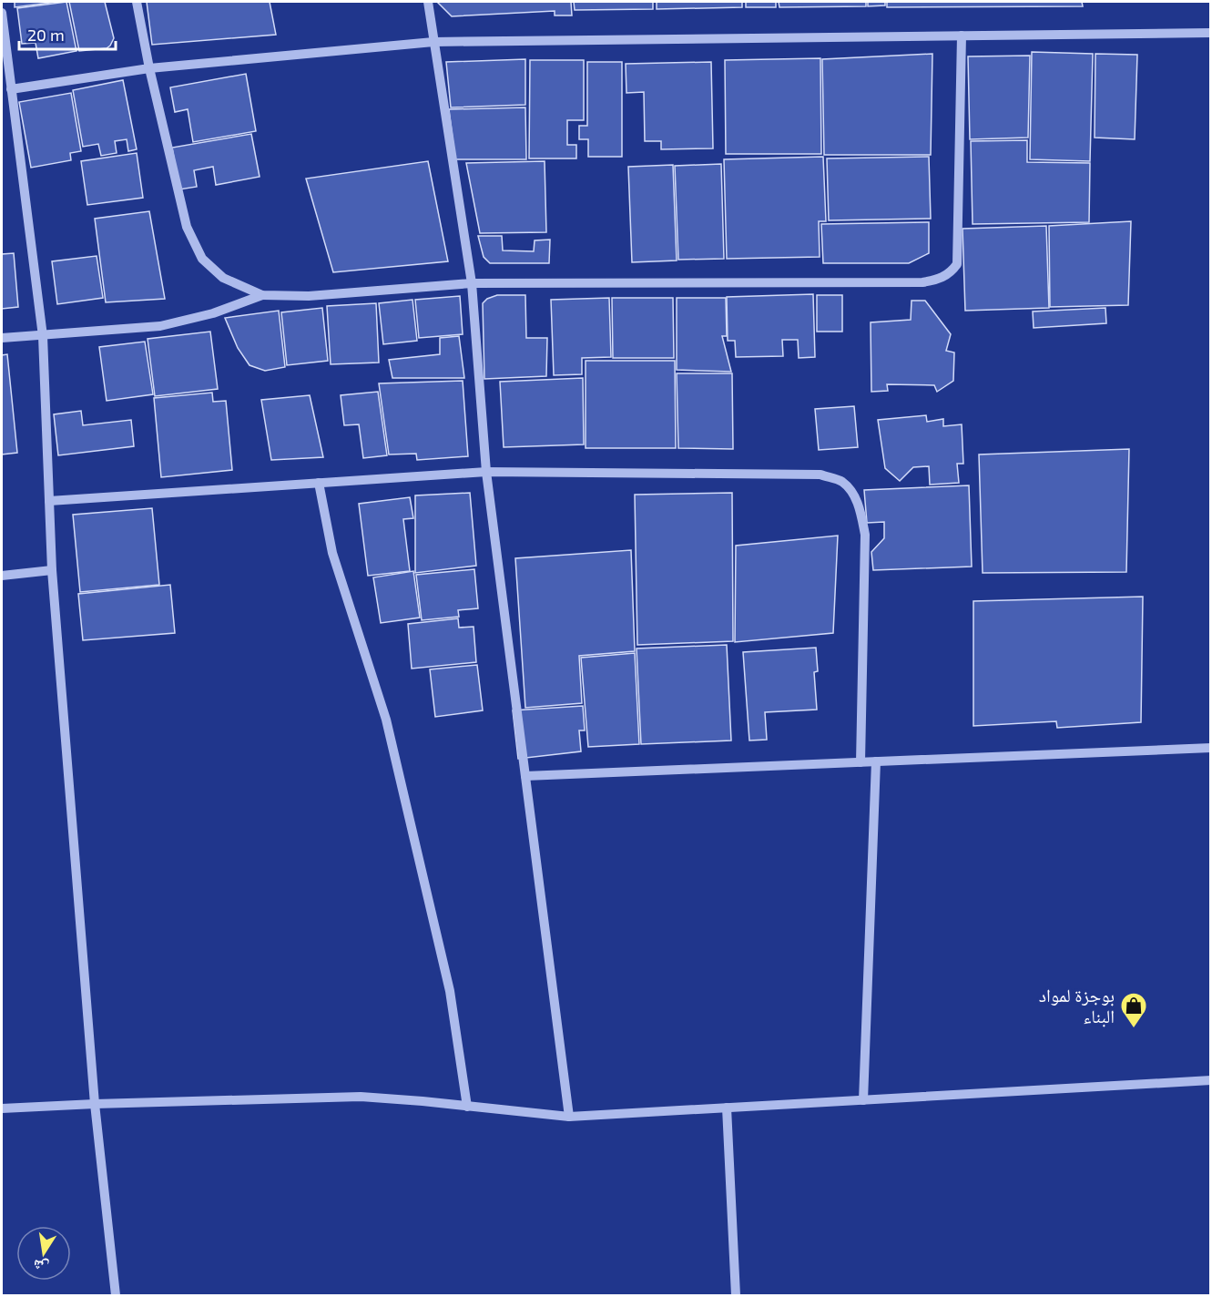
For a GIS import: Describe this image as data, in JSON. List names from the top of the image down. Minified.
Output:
{"places":{"shop":["بوجزة لمواد البناء"]},"scale_bar":"20 m","north":"bottom"}
